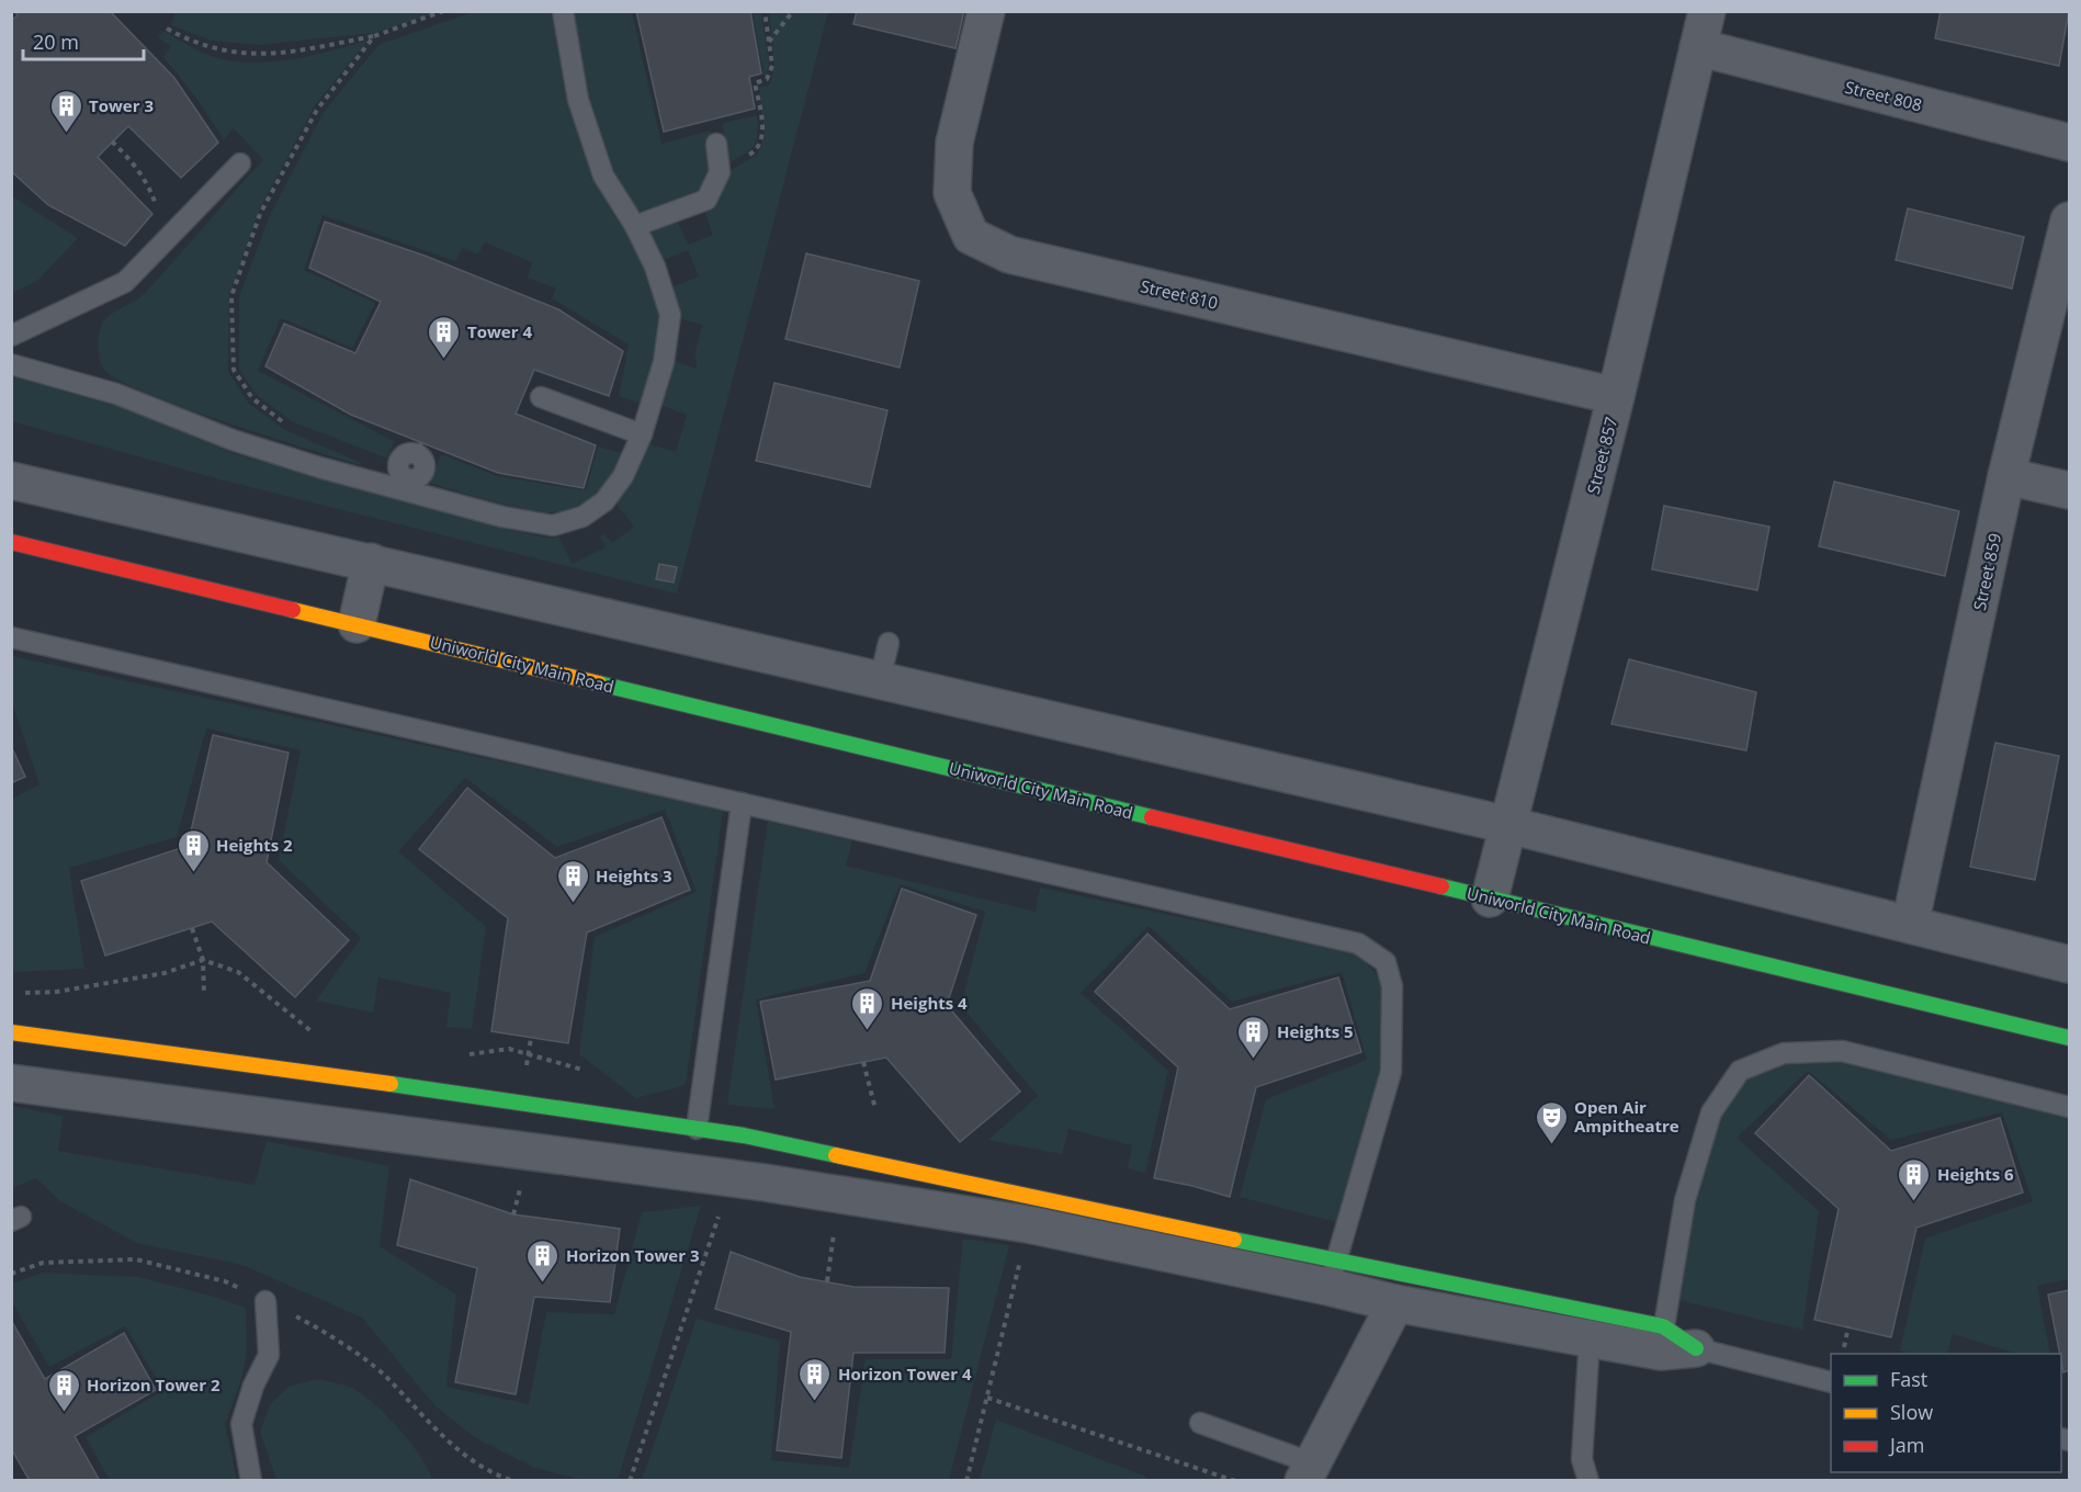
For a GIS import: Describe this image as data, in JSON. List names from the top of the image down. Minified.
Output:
{"streets":{"street":["Street 808","Street 810","Street 857","Street 859","Uniworld City Main Road"]},"crossings":[["Street 808","Street 857"],["Street 810","Street 857"],["Street 857","Uniworld City Main Road"]],"places":{"building":["Tower 3","Tower 4","Heights 2","Heights 3","Heights 4","Heights 5","Heights 6","Horizon Tower 3","Horizon Tower 4","Horizon Tower 2"],"theatre":["Open Air Ampitheatre"]},"legend":["Fast","Slow","Jam"],"scale_bar":"20 m"}
